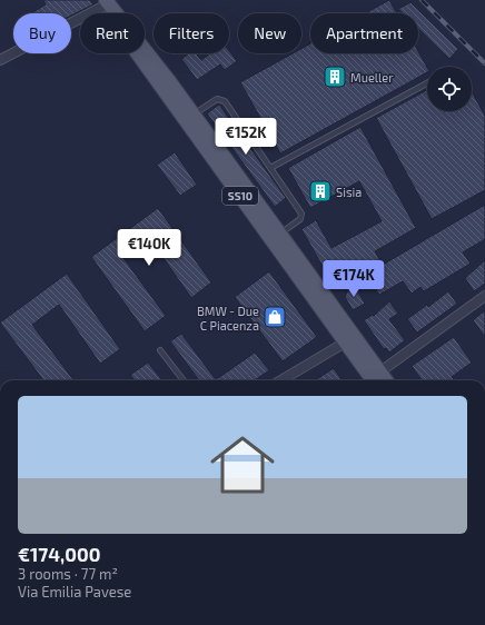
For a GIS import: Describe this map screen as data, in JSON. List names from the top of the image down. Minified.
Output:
{"streets":{"main road":["SS10"]},"places":{"building":["Mueller","Sisia"],"shop":["BMW - Due C Piacenza"]},"page":{"chip":["Buy","Rent","Filters","New","Apartment"],"price":["€152K","€140K","€174K"],"list":[{"name":"€174,000","note":"3 rooms · 77 m² · Via Emilia Pavese"}]}}
